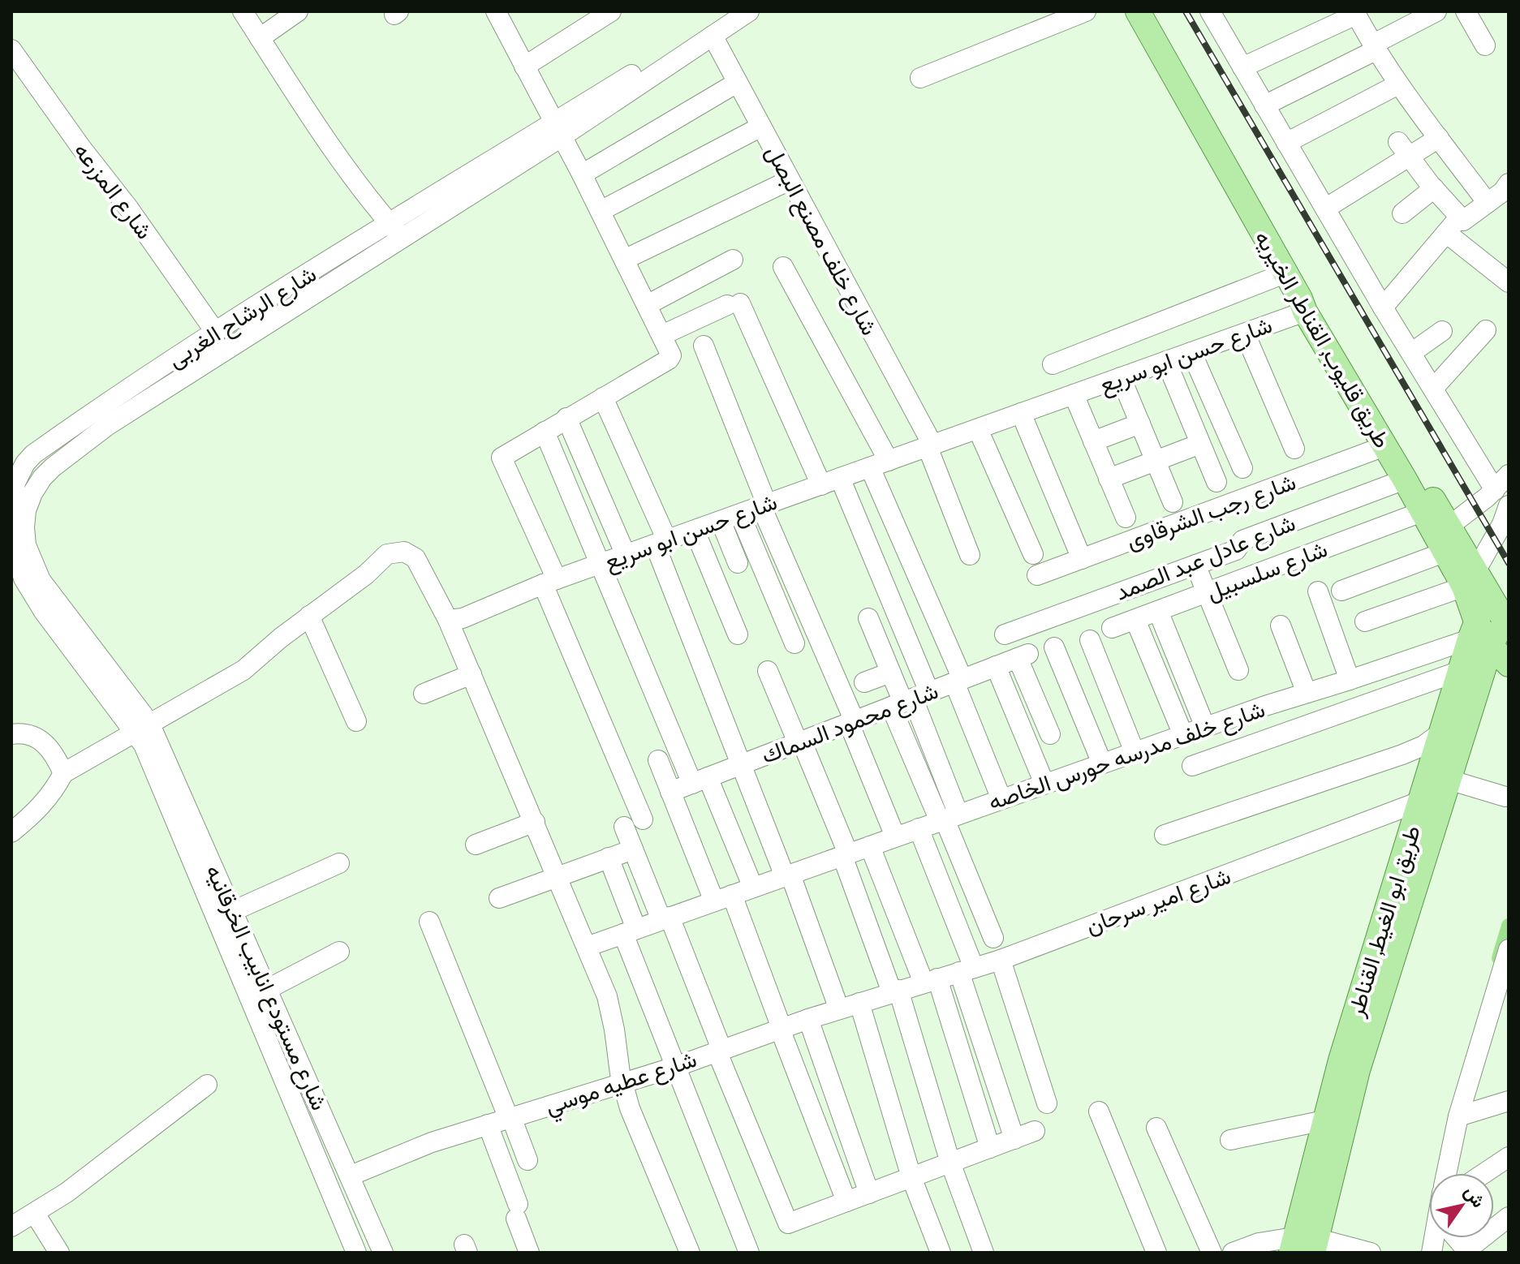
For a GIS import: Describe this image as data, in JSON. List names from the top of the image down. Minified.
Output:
{"streets":{"main road":["طريق قليوب, القناطر الخيريه","طريق ابو الغيط, القناطر"],"street":["شارع المزرعه","شارع خلف مصنع البصل","شارع الرشاح الغربى","شارع حسن ابو سريع","شارع رجب الشرقاوى","شارع عادل عبد الصمد","شارع سلسبيل","شارع محمود السماك","شارع خلف مدرسه حورس الخاصه","شارع امير سرحان","شارع مستودع انابيب الخرقانيه","شارع عطيه موسي"]},"crossings":[["شارع المزرعه","شارع الرشاح الغربى"],["شارع خلف مصنع البصل","شارع الرشاح الغربى"],["شارع خلف مصنع البصل","شارع حسن ابو سريع"],["شارع الرشاح الغربى","شارع مستودع انابيب الخرقانيه"],["طريق قليوب, القناطر الخيريه","شارع حسن ابو سريع"],["طريق قليوب, القناطر الخيريه","شارع رجب الشرقاوى"],["طريق قليوب, القناطر الخيريه","شارع عادل عبد الصمد"],["طريق قليوب, القناطر الخيريه","شارع سلسبيل"],["طريق قليوب, القناطر الخيريه","شارع خلف مدرسه حورس الخاصه"],["طريق قليوب, القناطر الخيريه","طريق ابو الغيط, القناطر"],["شارع خلف مدرسه حورس الخاصه","طريق ابو الغيط, القناطر"],["شارع امير سرحان","طريق ابو الغيط, القناطر"],["شارع امير سرحان","شارع عطيه موسي"],["شارع مستودع انابيب الخرقانيه","شارع عطيه موسي"]],"north":"top right"}
